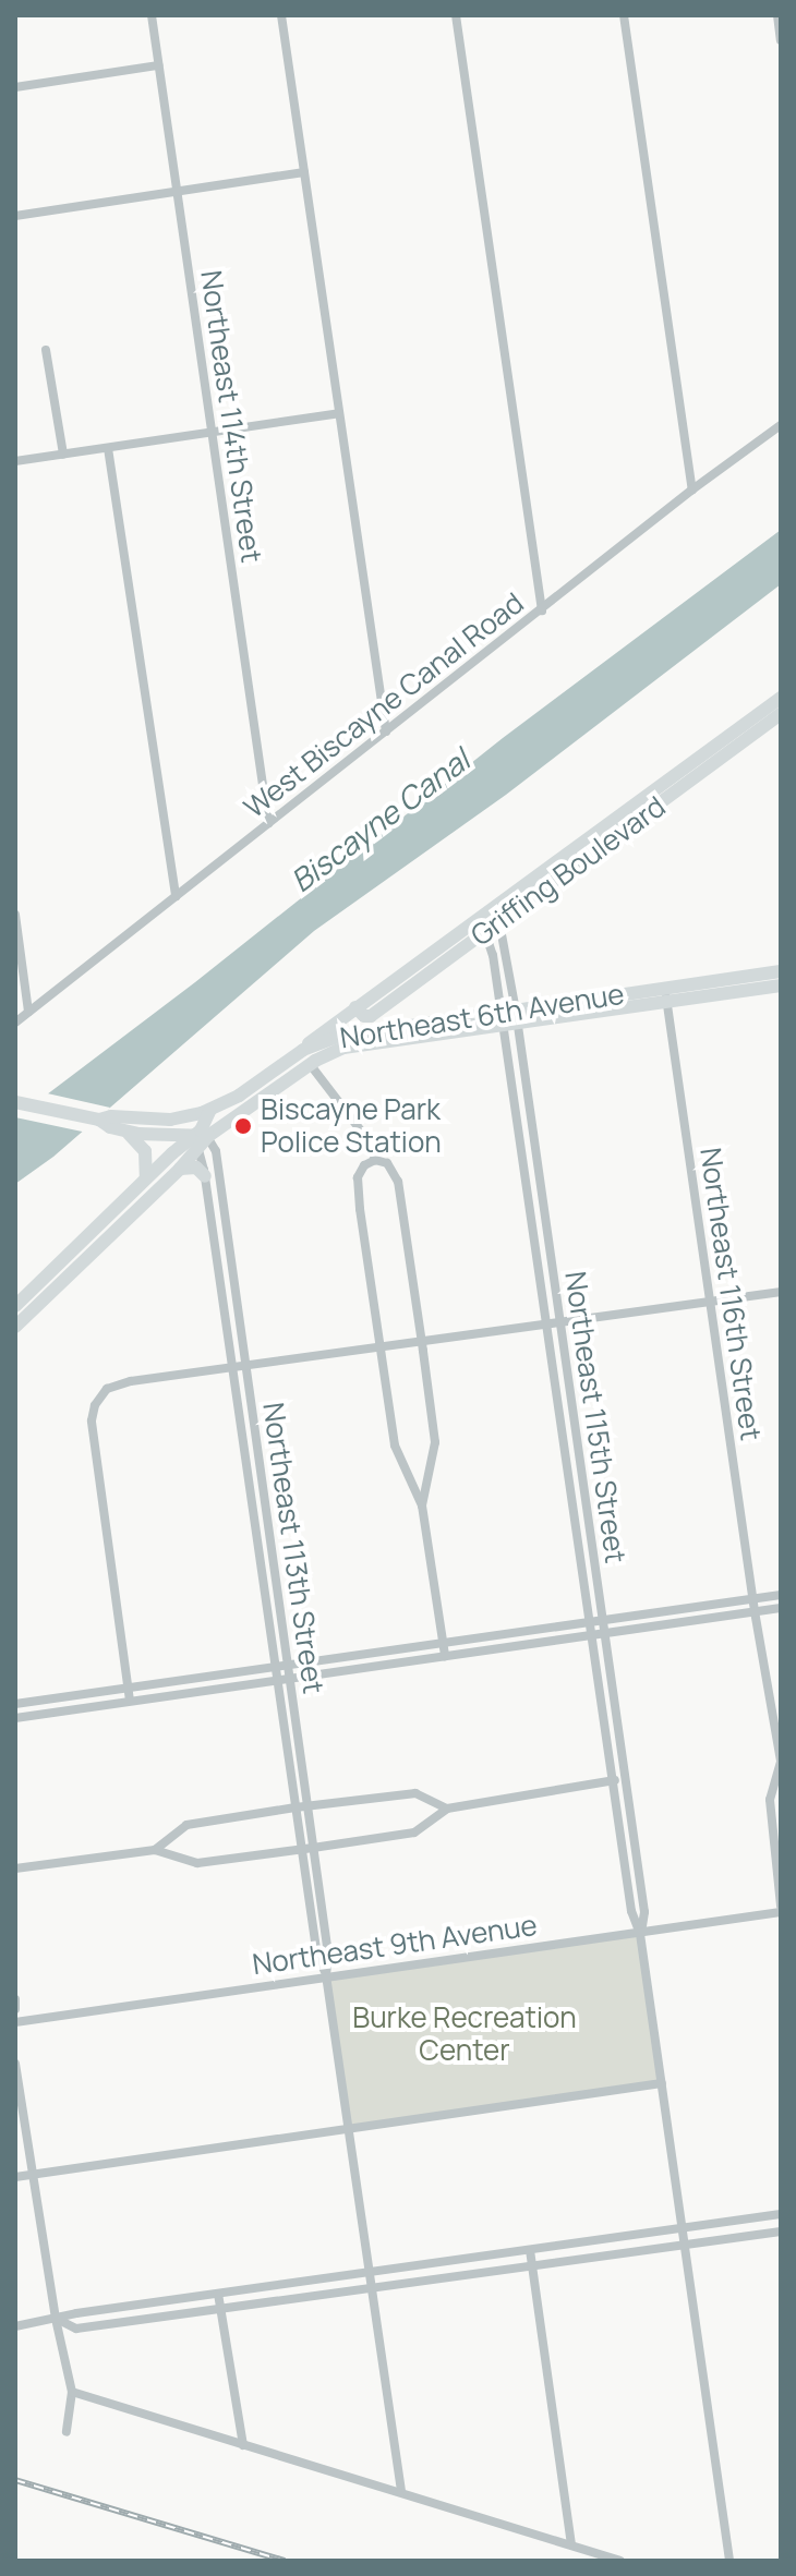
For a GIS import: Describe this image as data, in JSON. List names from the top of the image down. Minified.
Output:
{"streets":{"street":["Northeast 114th Street","West Biscayne Canal Road","Griffing Boulevard","Northeast 6th Avenue","Northeast 116th Street","Northeast 115th Street","Northeast 113th Street","Northeast 9th Avenue"]},"crossings":[["Northeast 114th Street","West Biscayne Canal Road"],["Griffing Boulevard","Northeast 6th Avenue"],["Griffing Boulevard","Northeast 115th Street"],["Northeast 6th Avenue","Northeast 116th Street"],["Northeast 6th Avenue","Northeast 115th Street"],["Northeast 6th Avenue","Northeast 113th Street"],["Northeast 116th Street","Northeast 9th Avenue"],["Northeast 115th Street","Northeast 9th Avenue"],["Northeast 113th Street","Northeast 9th Avenue"]],"water":["Biscayne Canal"],"parks":["Burke Recreation Center"],"places":["Biscayne Park Police Station"]}
